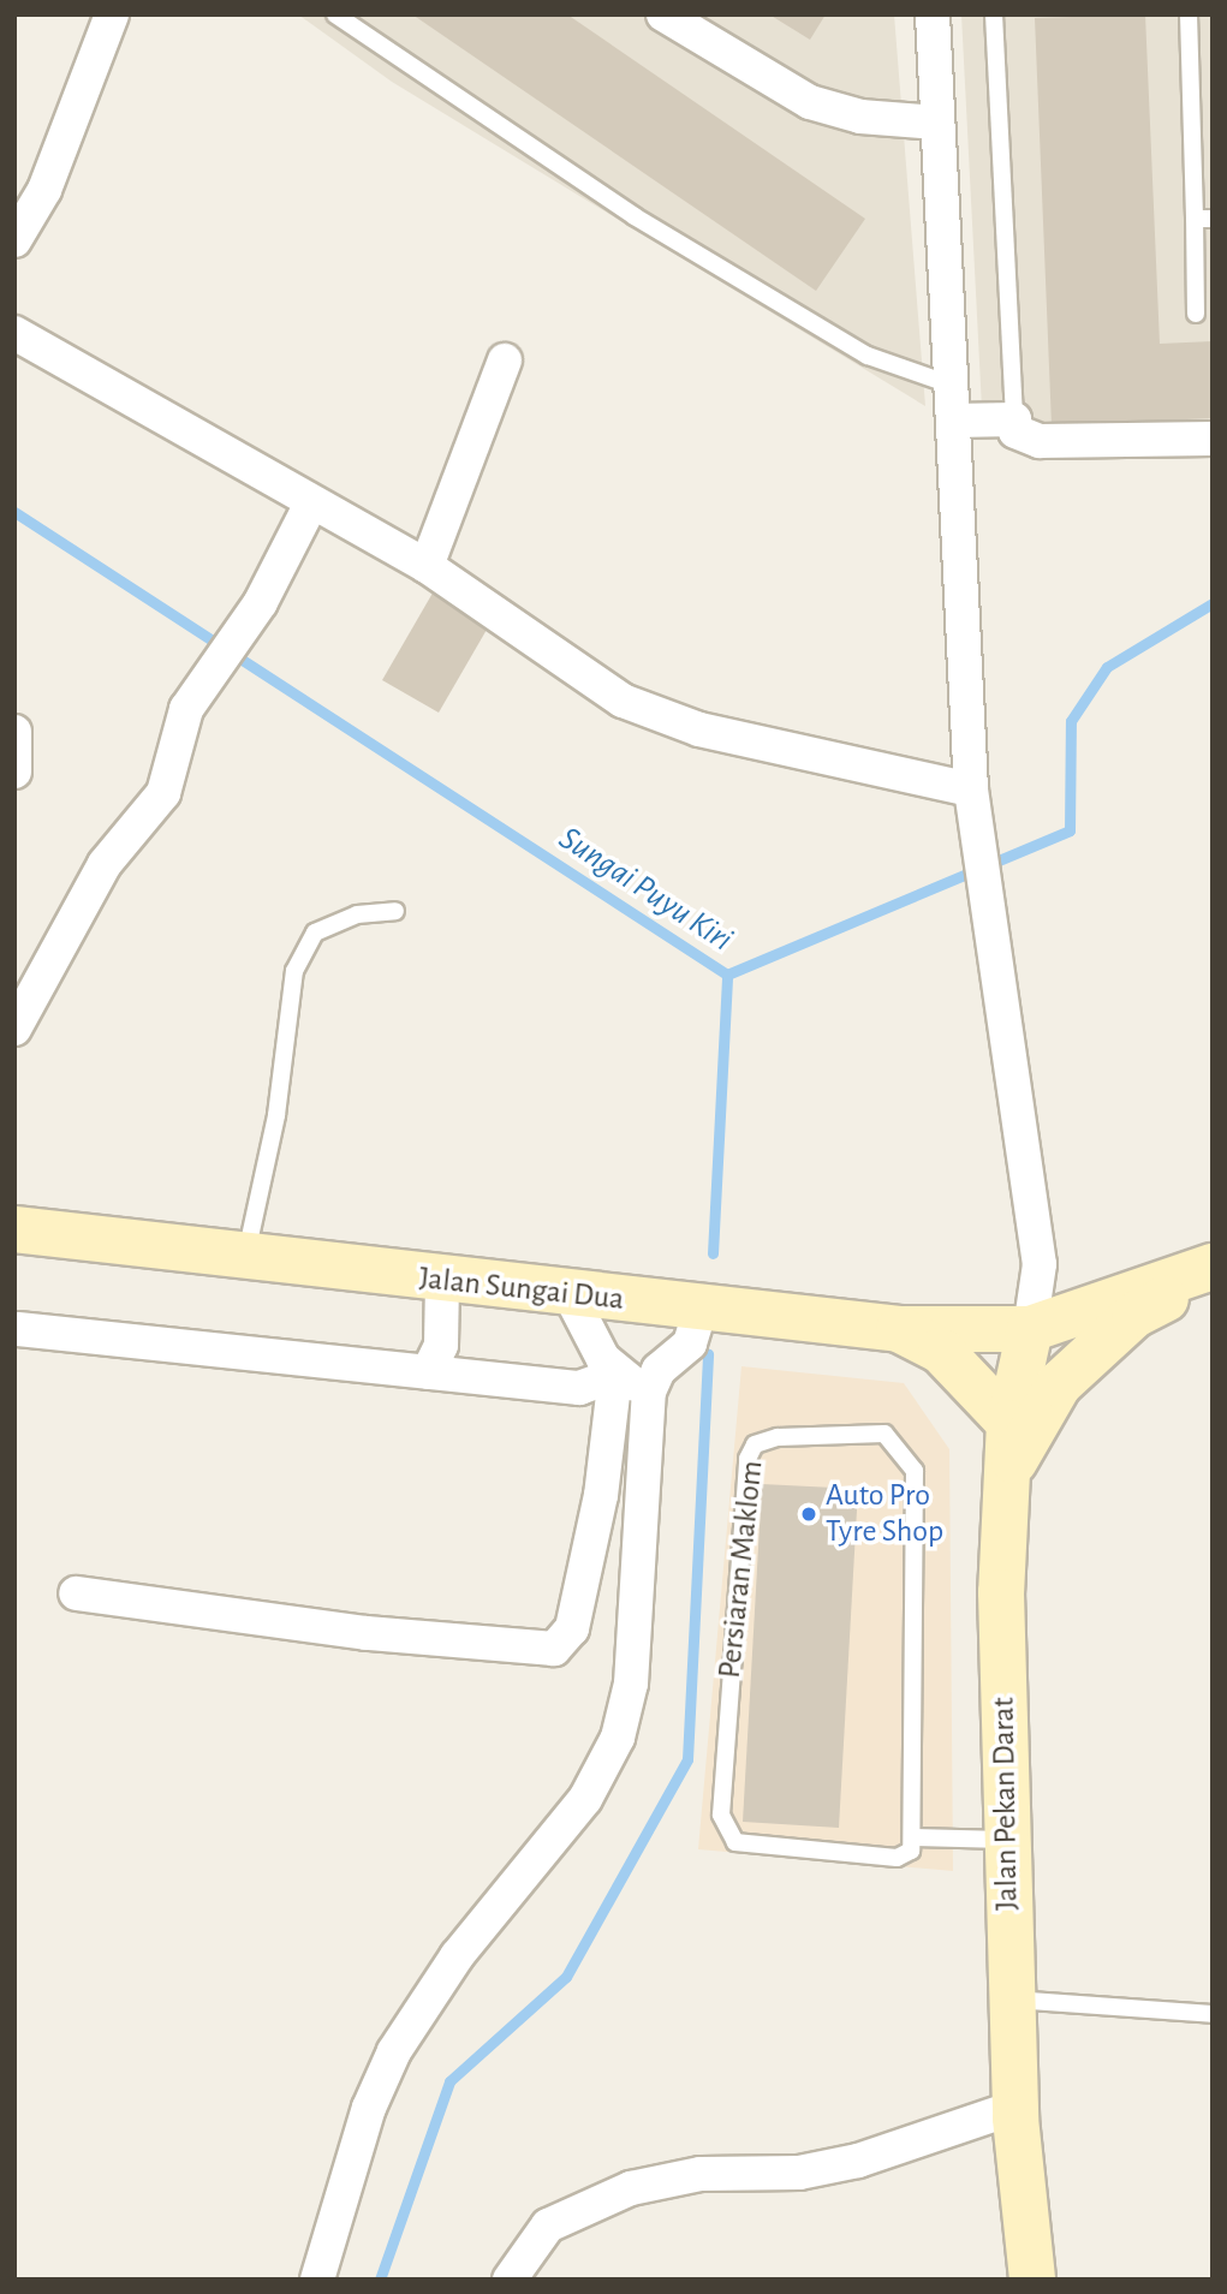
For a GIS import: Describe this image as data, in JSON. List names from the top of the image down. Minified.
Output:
{"streets":{"main road":["Jalan Sungai Dua","Jalan Pekan Darat"],"lane":["Persiaran Maklom"]},"crossings":[["Jalan Sungai Dua","Jalan Pekan Darat"]],"water":["Sungai Puyu Kiri"],"places":["Auto Pro Tyre Shop"]}
